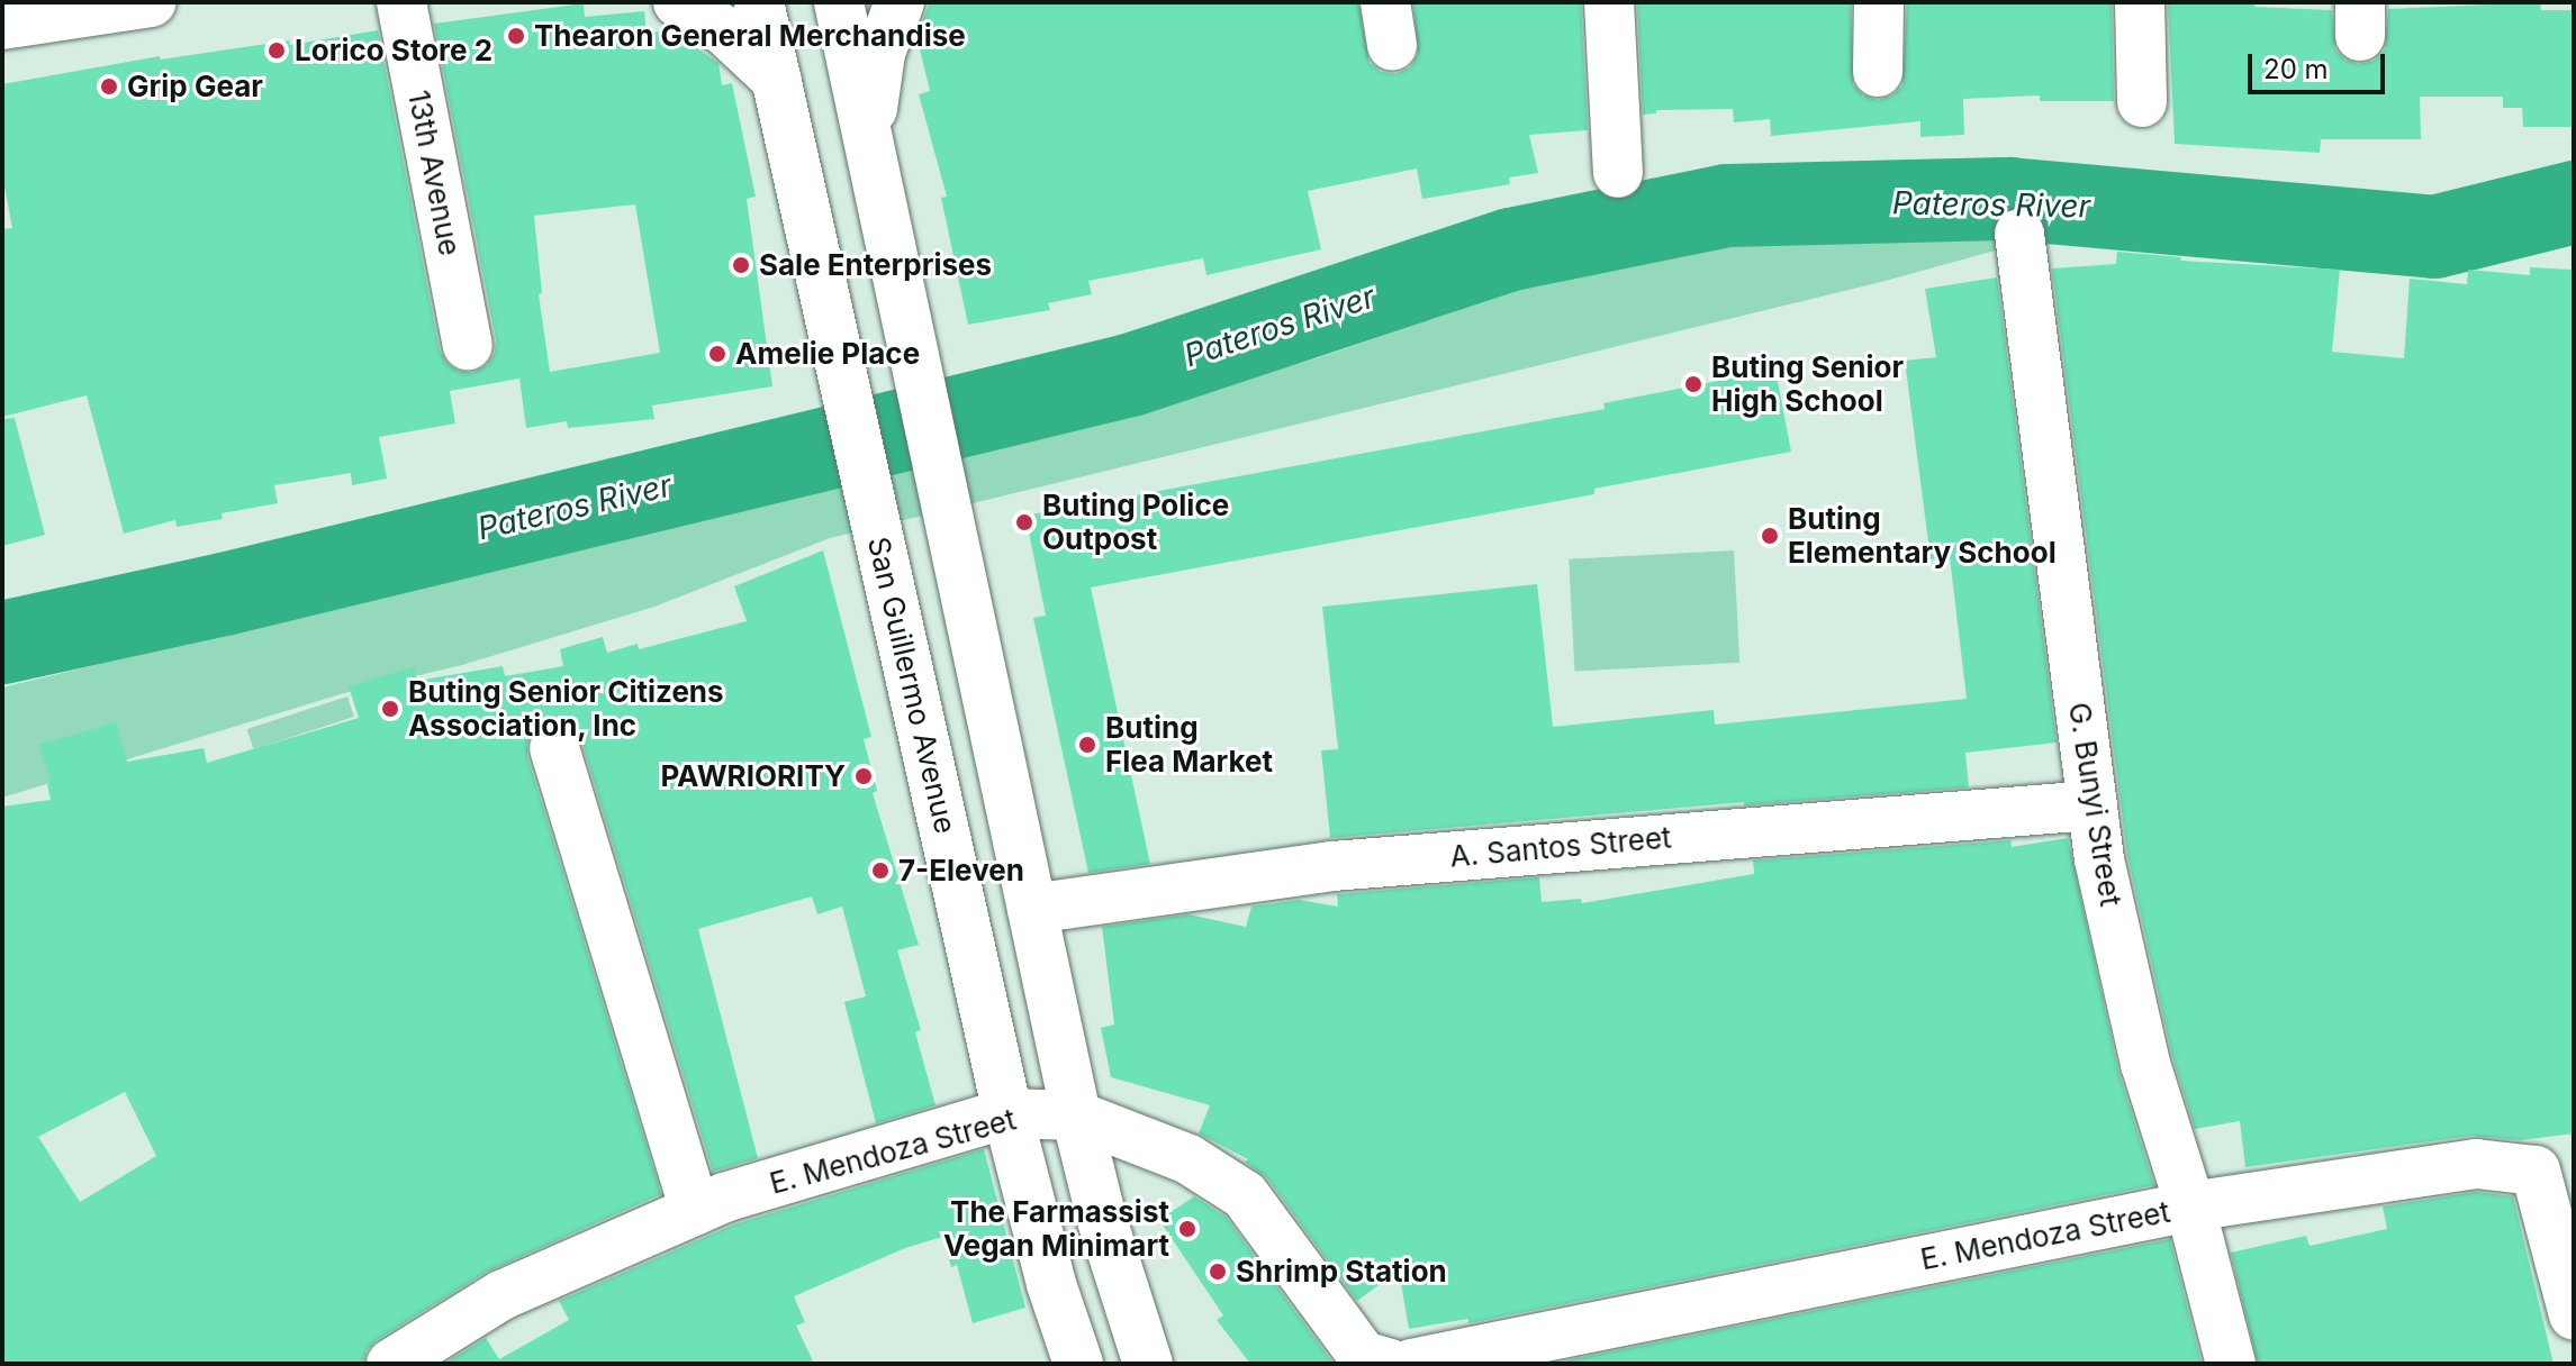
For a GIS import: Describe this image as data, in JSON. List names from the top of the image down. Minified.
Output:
{"streets":{"street":["13th Avenue","San Guillermo Avenue","G. Bunyi Street","A. Santos Street","E. Mendoza Street"]},"crossings":[["San Guillermo Avenue","E. Mendoza Street"],["G. Bunyi Street","A. Santos Street"],["G. Bunyi Street","E. Mendoza Street"]],"water":["Pateros River"],"places":["Thearon General Merchandise","Lorico Store 2","Grip Gear","Sale Enterprises","Amelie Place","Buting Senior High School","Buting Police Outpost","Buting Elementary School","Buting Senior Citizens Association, Inc","Buting Flea Market","PAWRIORITY","7-Eleven","The Farmassist Vegan Minimart","Shrimp Station"],"scale_bar":"20 m"}
